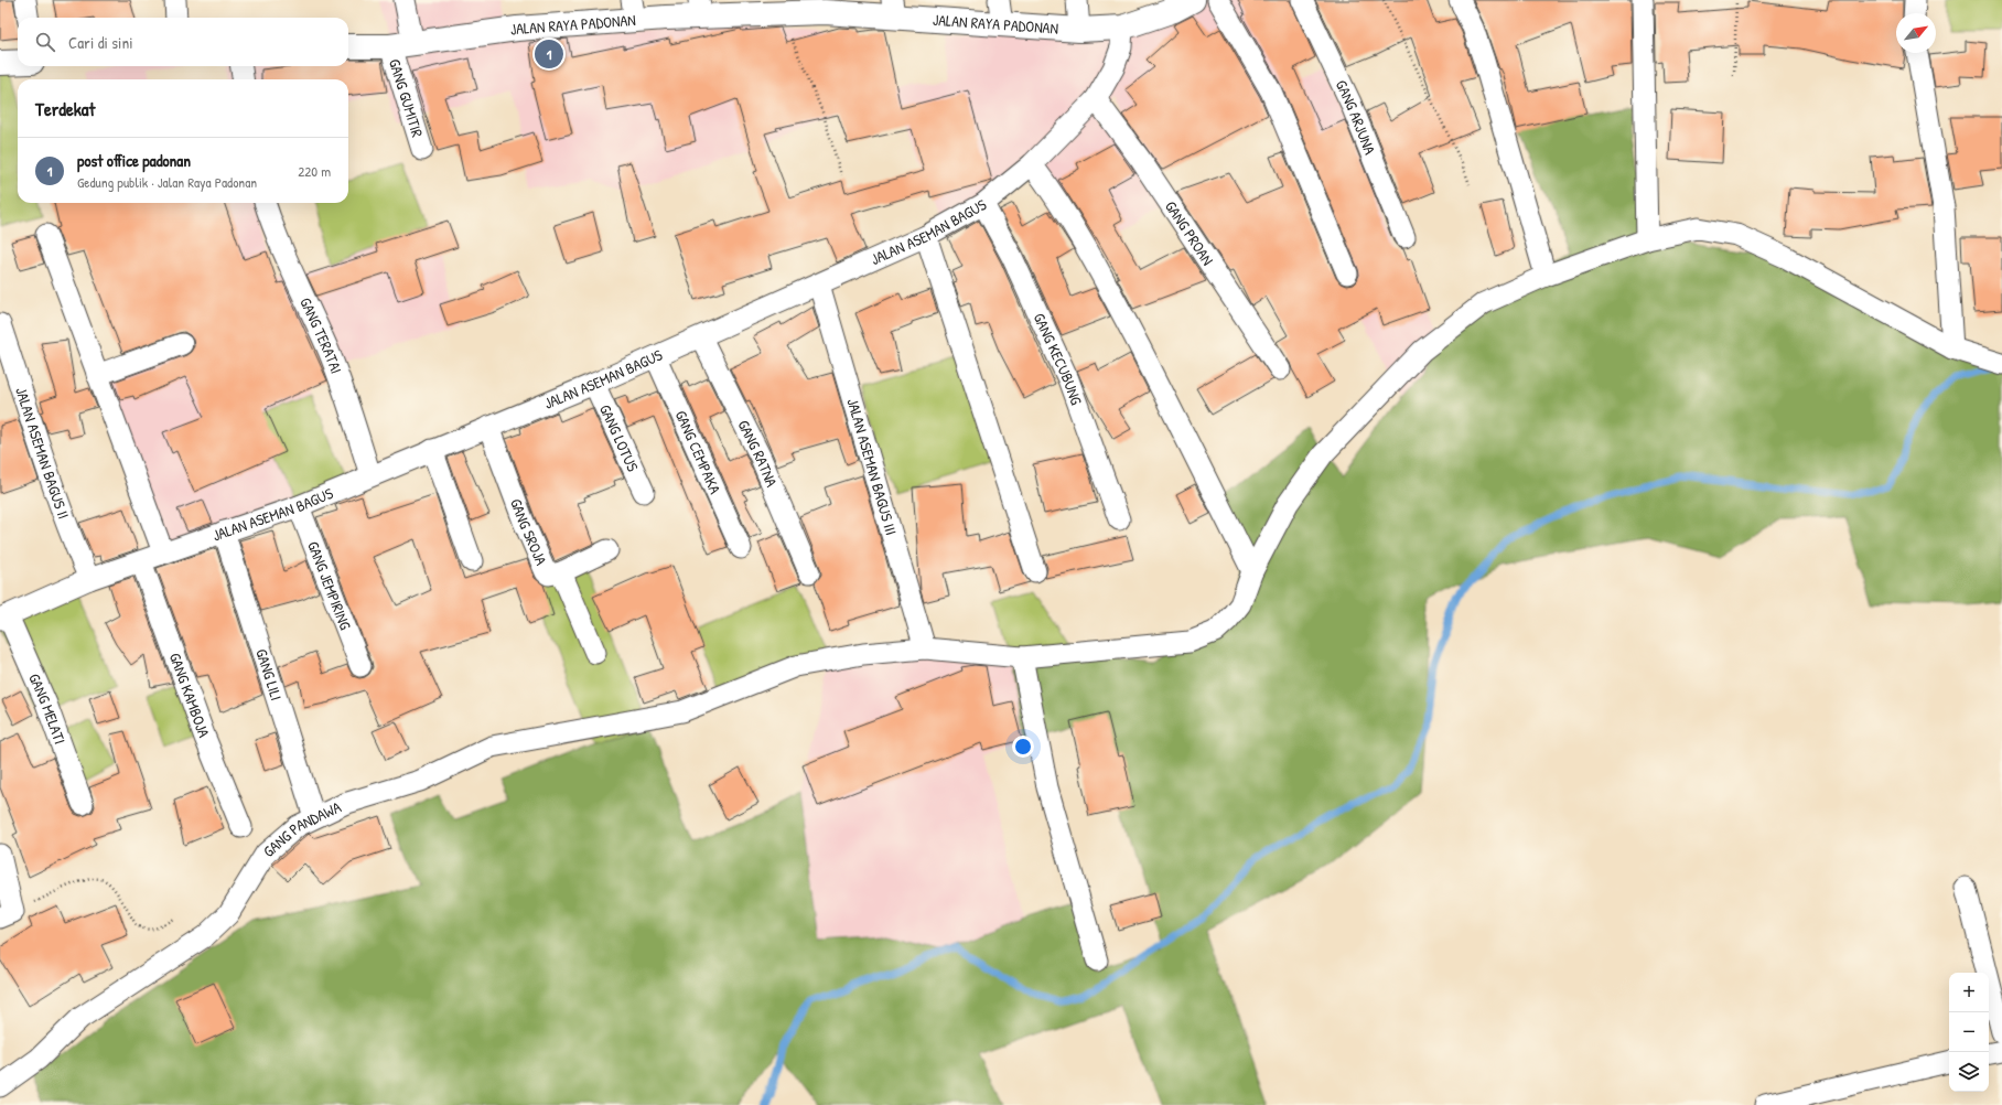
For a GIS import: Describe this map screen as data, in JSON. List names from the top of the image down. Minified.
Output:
{"streets":{"main road":["JALAN RAYA PADONAN"],"street":["GANG GUMITIR","GANG ARJUNA","JALAN ASEMAN BAGUS","GANG PROAN","GANG TERATAI","GANG KECUBUNG","GANG LOTUS","JALAN ASEMAN BAGUS II","GANG CEMPAKA","GANG RATNA","JALAN ASEMAN BAGUS III","GANG SROJA","GANG JEMPIRING","GANG LILI","GANG KAMBOJA","GANG MELATI","GANG PANDAWA"]},"crossings":[["JALAN RAYA PADONAN","GANG GUMITIR"],["JALAN RAYA PADONAN","JALAN ASEMAN BAGUS"],["JALAN ASEMAN BAGUS","GANG PROAN"],["JALAN ASEMAN BAGUS","GANG TERATAI"],["JALAN ASEMAN BAGUS","GANG KECUBUNG"],["JALAN ASEMAN BAGUS","GANG LOTUS"],["JALAN ASEMAN BAGUS","JALAN ASEMAN BAGUS II"],["JALAN ASEMAN BAGUS","GANG CEMPAKA"],["JALAN ASEMAN BAGUS","GANG RATNA"],["JALAN ASEMAN BAGUS","JALAN ASEMAN BAGUS III"],["JALAN ASEMAN BAGUS","GANG SROJA"],["JALAN ASEMAN BAGUS","GANG JEMPIRING"],["JALAN ASEMAN BAGUS","GANG LILI"],["JALAN ASEMAN BAGUS","GANG KAMBOJA"],["JALAN ASEMAN BAGUS","GANG MELATI"],["JALAN ASEMAN BAGUS III","GANG PANDAWA"],["GANG LILI","GANG PANDAWA"]],"north":"top right","page":{"search":"Cari di sini","pins":"1","heading":"Terdekat","list":[{"mark":"1","name":"post office padonan","note":"Gedung publik · Jalan Raya Padonan","value":"220 m"}],"map_buttons":["+","−"]}}
